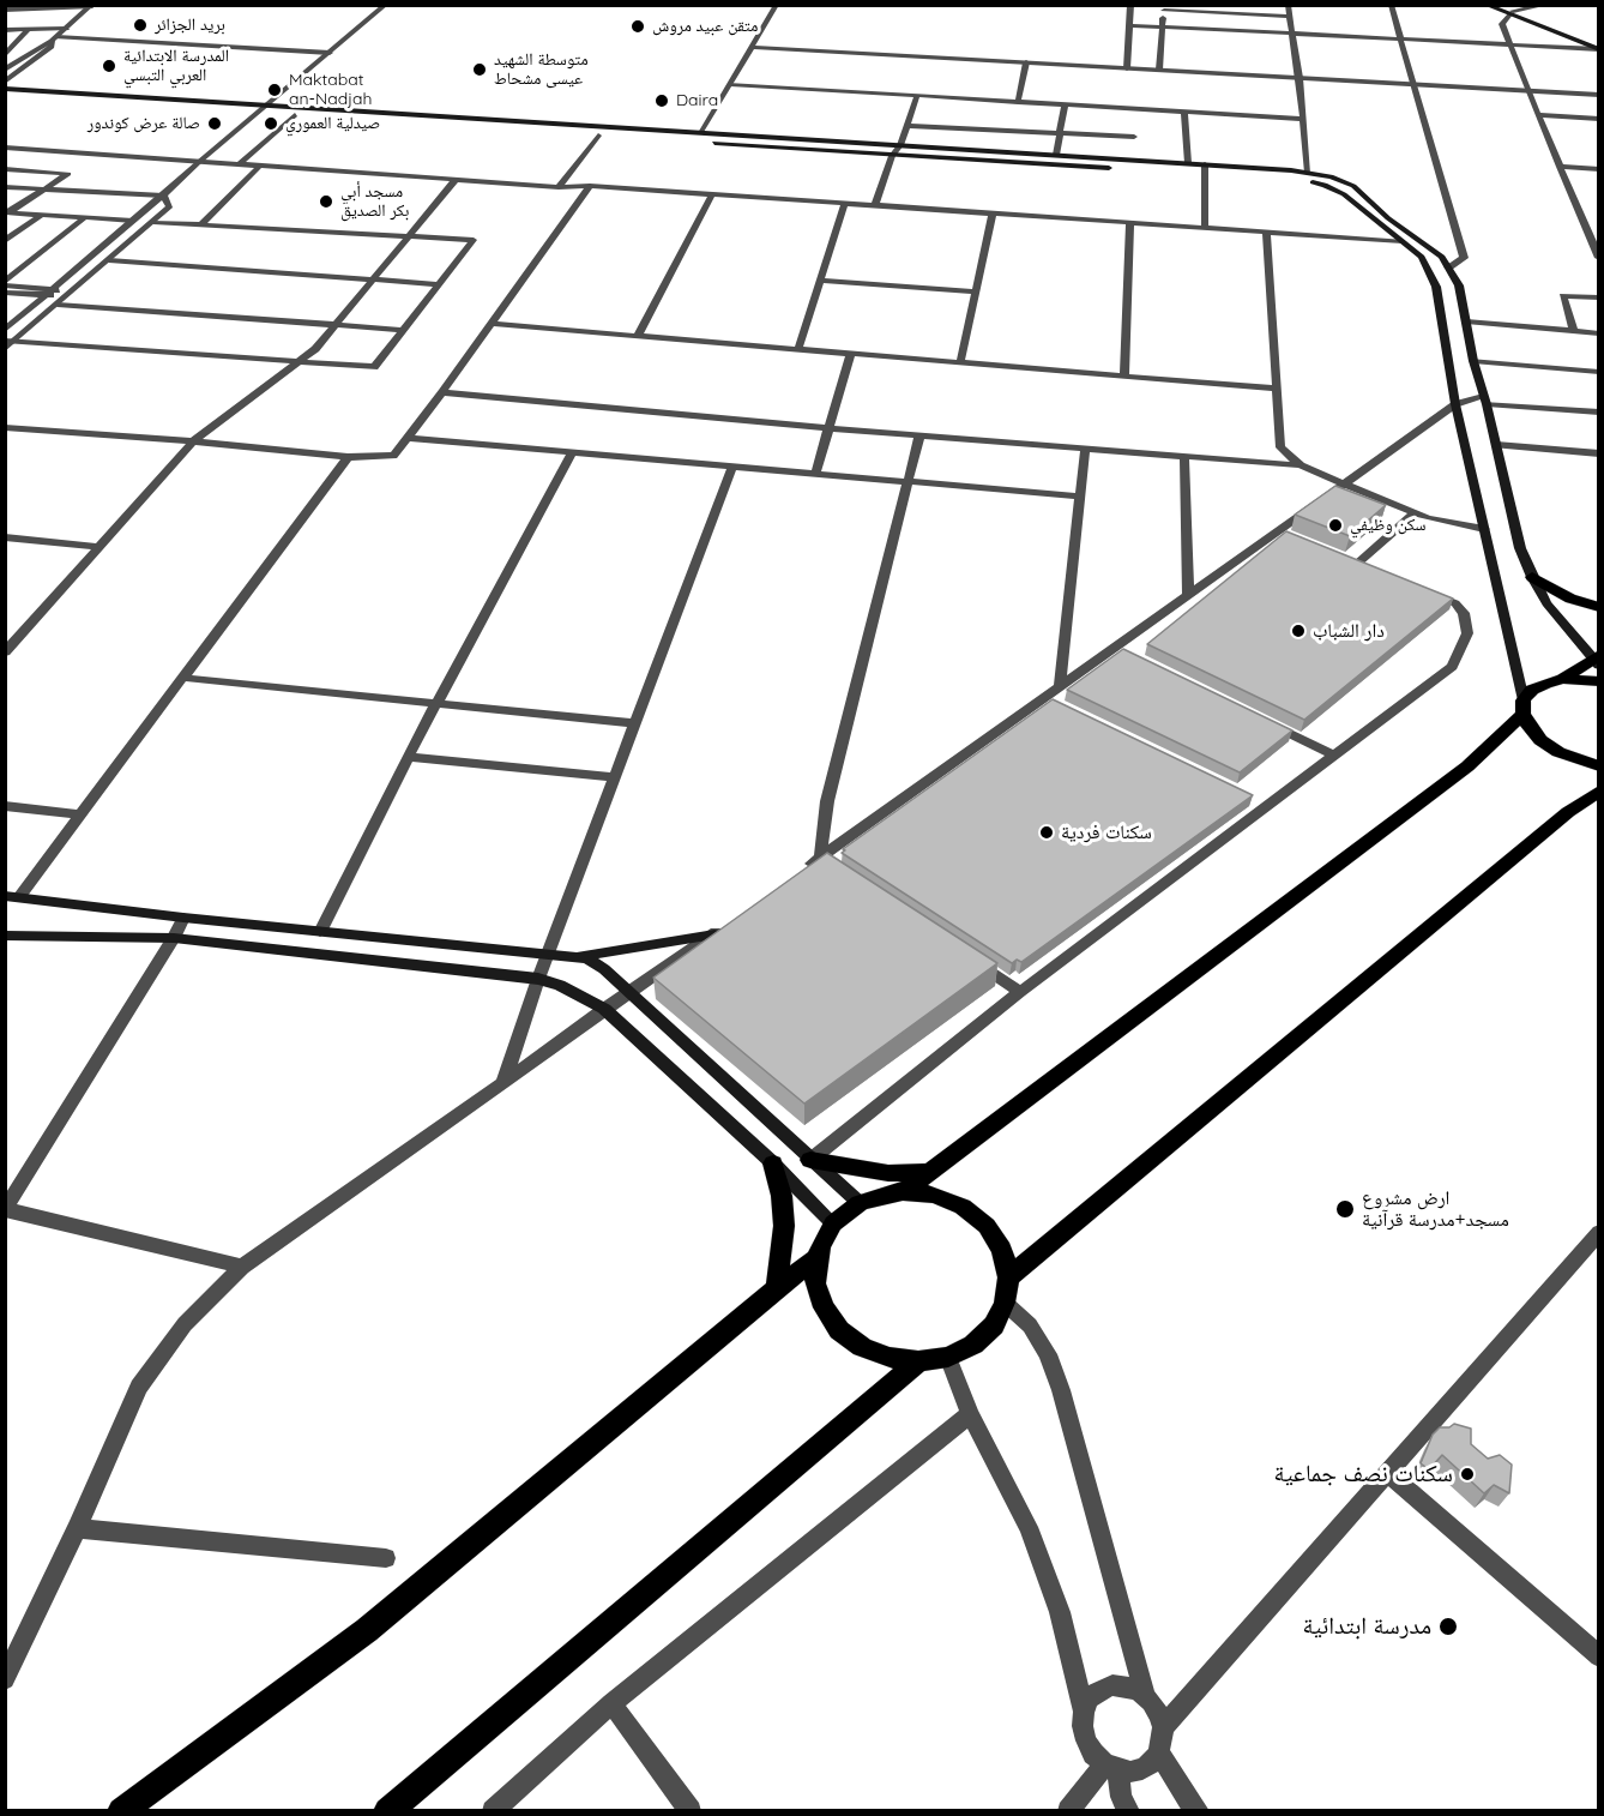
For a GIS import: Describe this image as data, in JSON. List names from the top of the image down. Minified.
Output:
{"places":["بريد الجزائر","متقن عبيد مروش","المدرسة الابتدائية العربي التبسي","متوسطة الشهيد عيسى مشحاط","Maktabat an-Nadjah","Daira","صالة عرض كوندور","صيدلية العموري","مسجد أبي بكر الصديق","سكن وظيفي","دار الشباب","سكنات فردية","ارض مشروع مسجد+مدرسة قرآنية","سكنات نصف جماعية","مدرسة ابتدائية"]}
